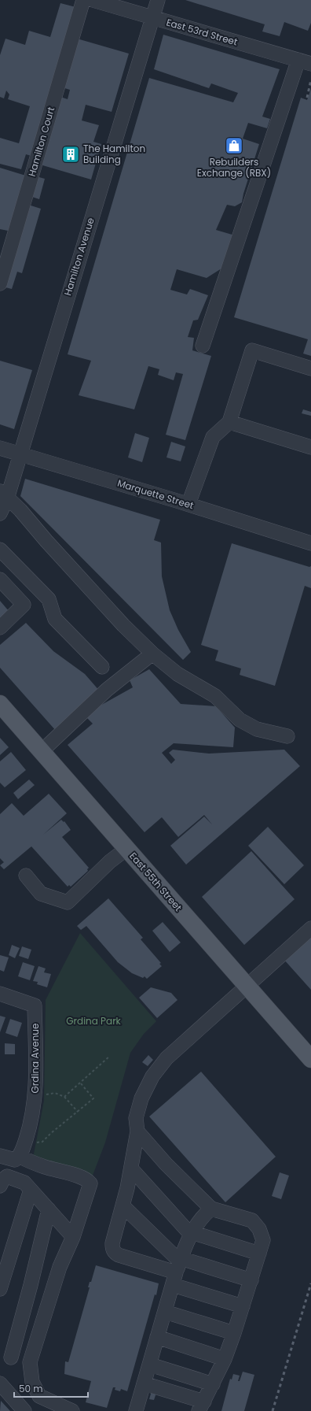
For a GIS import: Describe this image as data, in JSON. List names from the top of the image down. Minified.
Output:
{"streets":{"main road":["East 55th Street"],"street":["East 53rd Street","Hamilton Court","Hamilton Avenue","Marquette Street","Grdina Avenue"]},"crossings":[["East 53rd Street","Hamilton Avenue"],["Hamilton Avenue","Marquette Street"]],"parks":["Grdina Park"],"places":{"shop":["Rebuilders Exchange (RBX)"],"building":["The Hamilton Building"]},"scale_bar":"50 m"}
